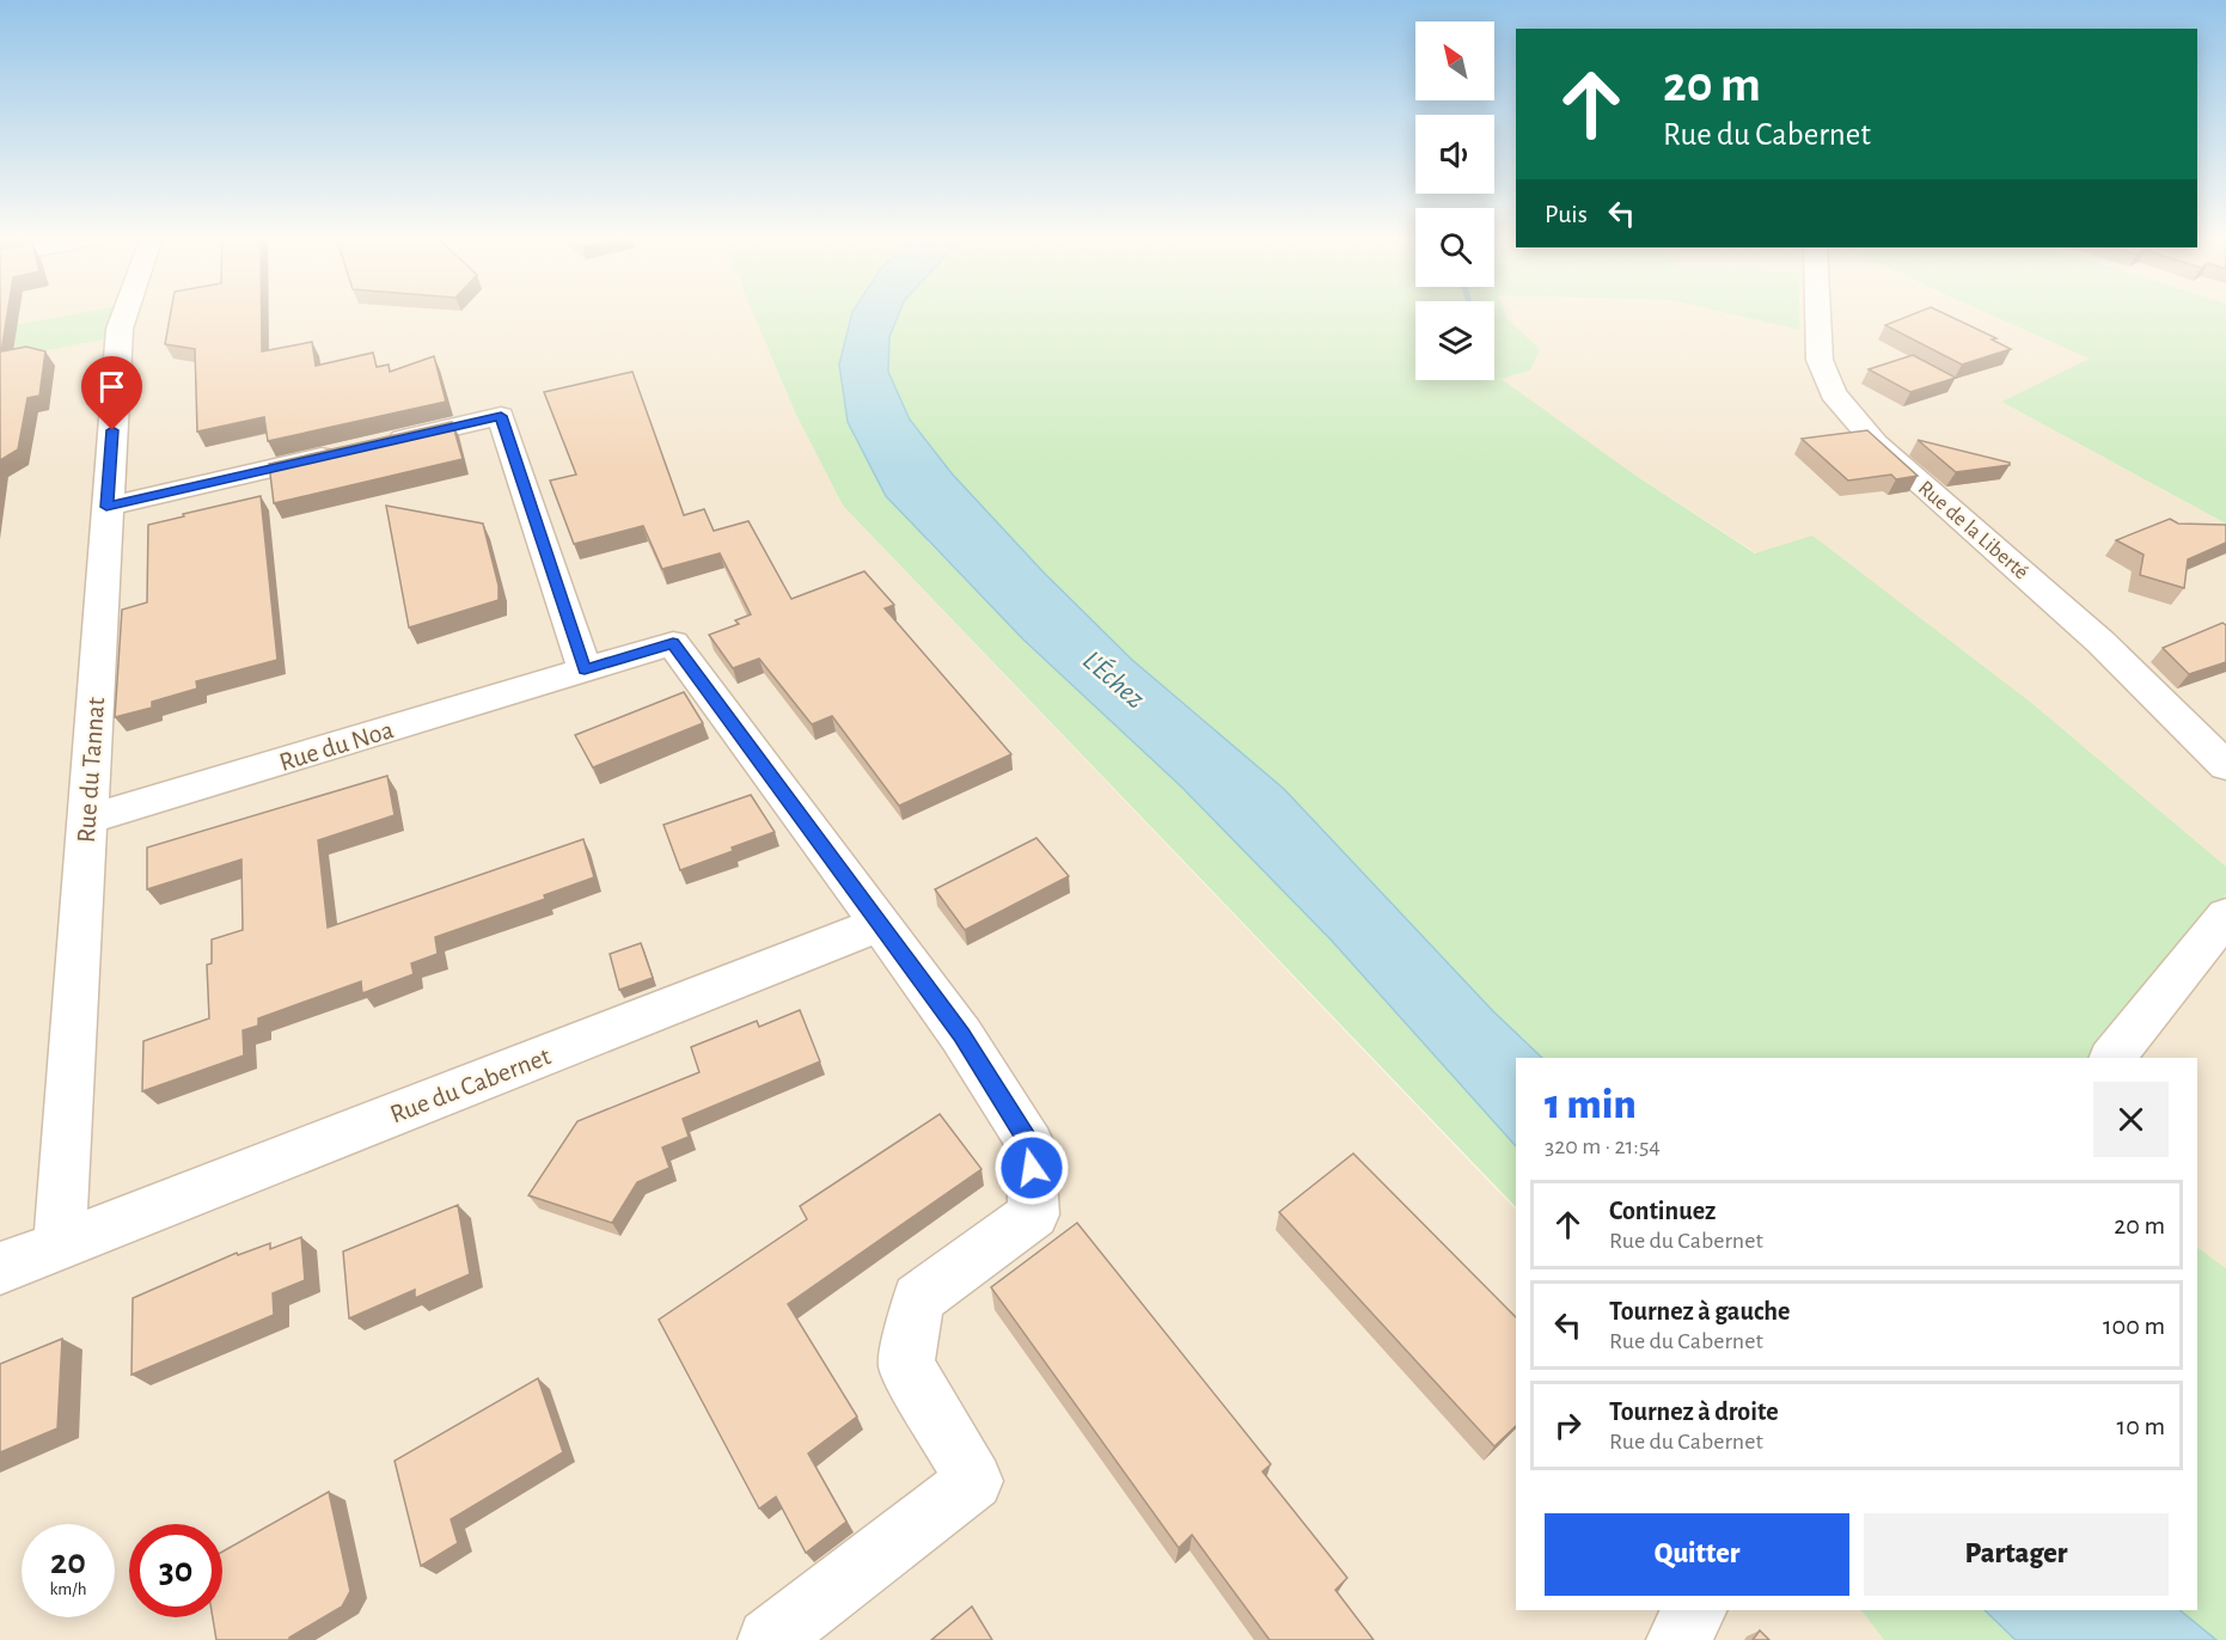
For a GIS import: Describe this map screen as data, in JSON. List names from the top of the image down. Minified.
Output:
{"streets":{"street":["Rue de la Liberté","Rue du Noa","Rue du Tannat","Rue du Cabernet"]},"crossings":[["Rue du Noa","Rue du Tannat"],["Rue du Tannat","Rue du Cabernet"]],"water":["L'Échez"],"north":"top left","page":{"turn":["20 m","Rue du Cabernet"],"then":"Puis","heading":["1 min","320 m · 21:54"],"list":[{"name":"Continuez","note":"Rue du Cabernet","value":"20 m"},{"name":"Tournez à gauche","note":"Rue du Cabernet","value":"100 m"},{"name":"Tournez à droite","note":"Rue du Cabernet","value":"10 m"}],"buttons":["Quitter","Partager"],"speed":"20 km/h","limit":"30"}}
